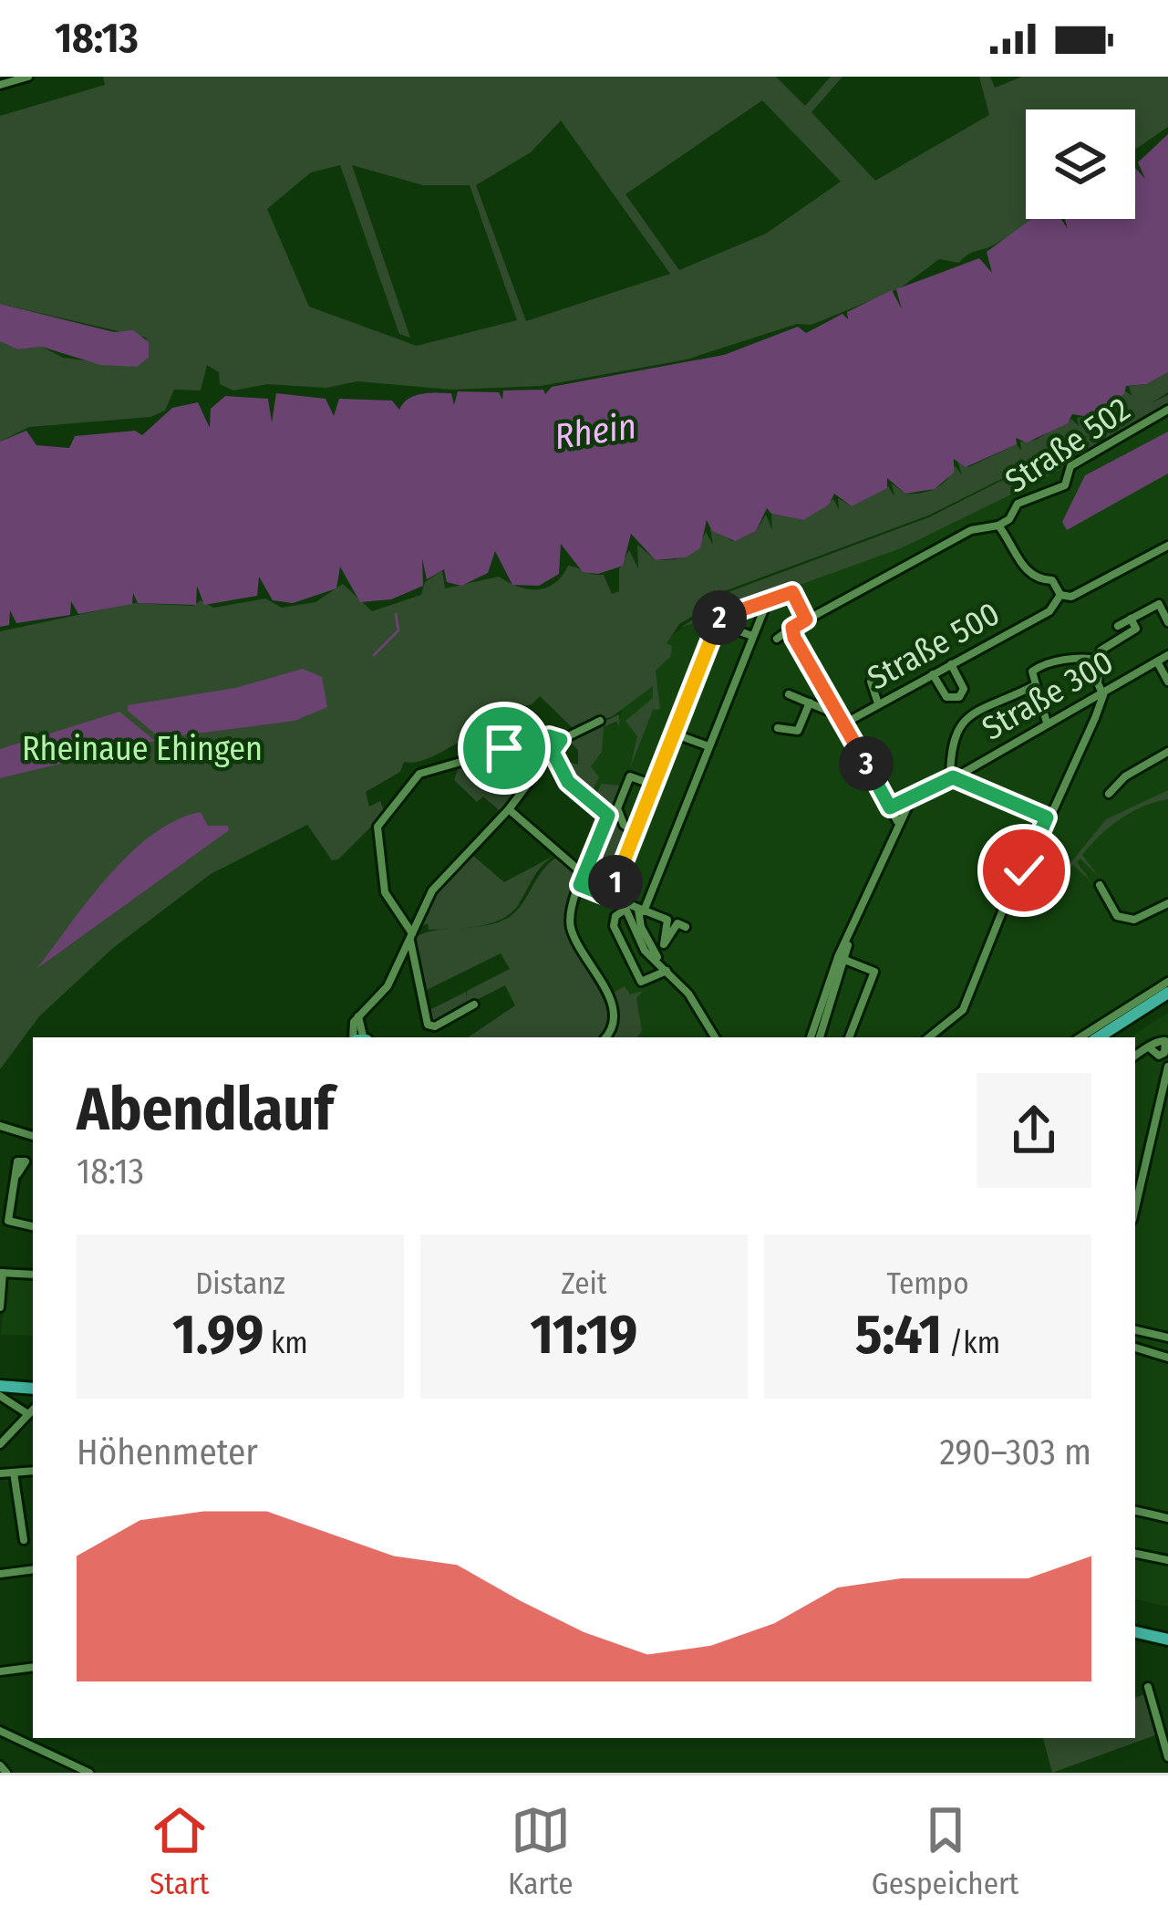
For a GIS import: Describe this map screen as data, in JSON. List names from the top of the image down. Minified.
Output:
{"streets":{"street":["Straße 502","Straße 500","Straße 300"]},"water":["Rhein"],"parks":["Rheinaue Ehingen"],"page":{"status":"18:13","pins":["2","3","1"],"heading":["Abendlauf","18:13"],"stats":[["Distanz","1.99 km"],["Zeit","11:19"],["Tempo","5:41 /km"]],"chart":["Höhenmeter","290–303 m"],"tabs":["Start","Karte","Gespeichert"]}}
